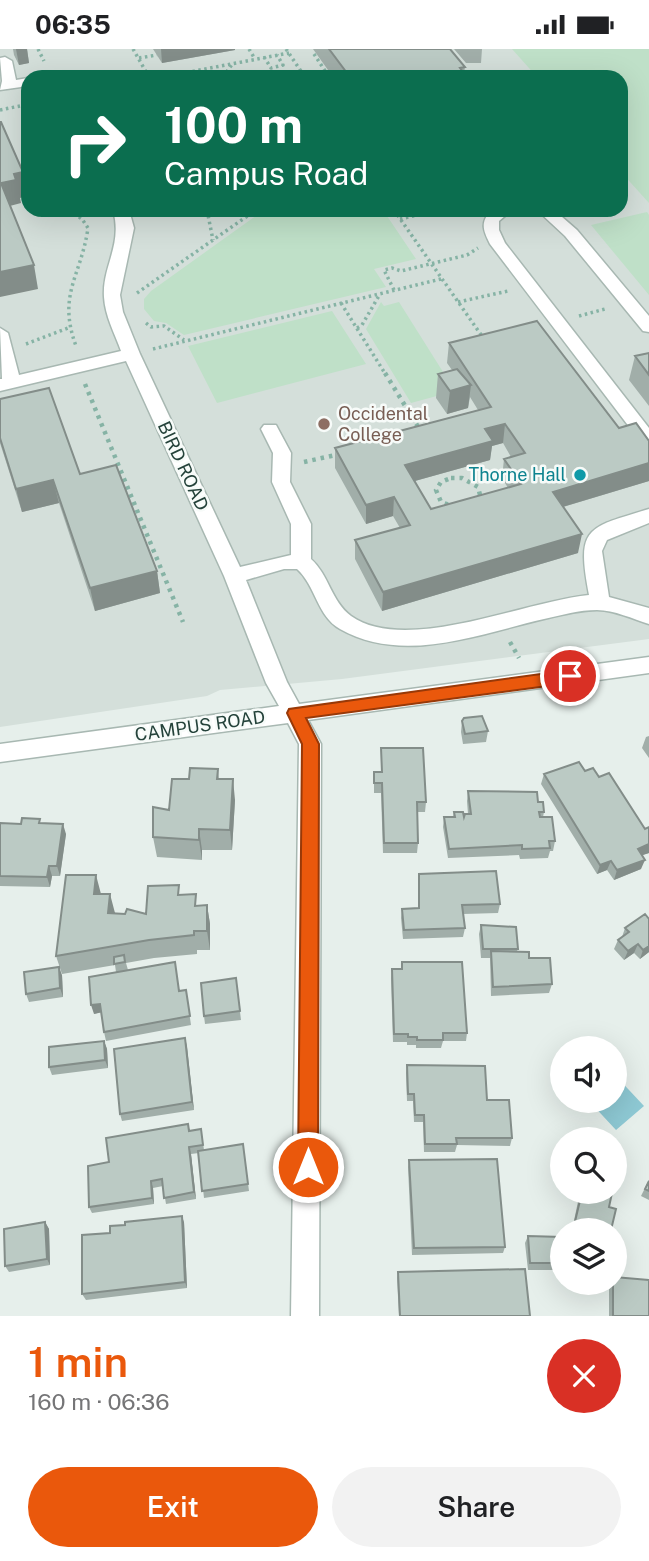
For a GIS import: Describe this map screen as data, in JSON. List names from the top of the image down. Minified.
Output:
{"streets":{"street":["BIRD ROAD","CAMPUS ROAD"]},"crossings":[["BIRD ROAD","CAMPUS ROAD"]],"places":["Occidental College","Thorne Hall"],"page":{"status":"06:35","turn":["100 m","Campus Road"],"heading":["1 min","160 m · 06:36"],"buttons":["Exit","Share"]}}
